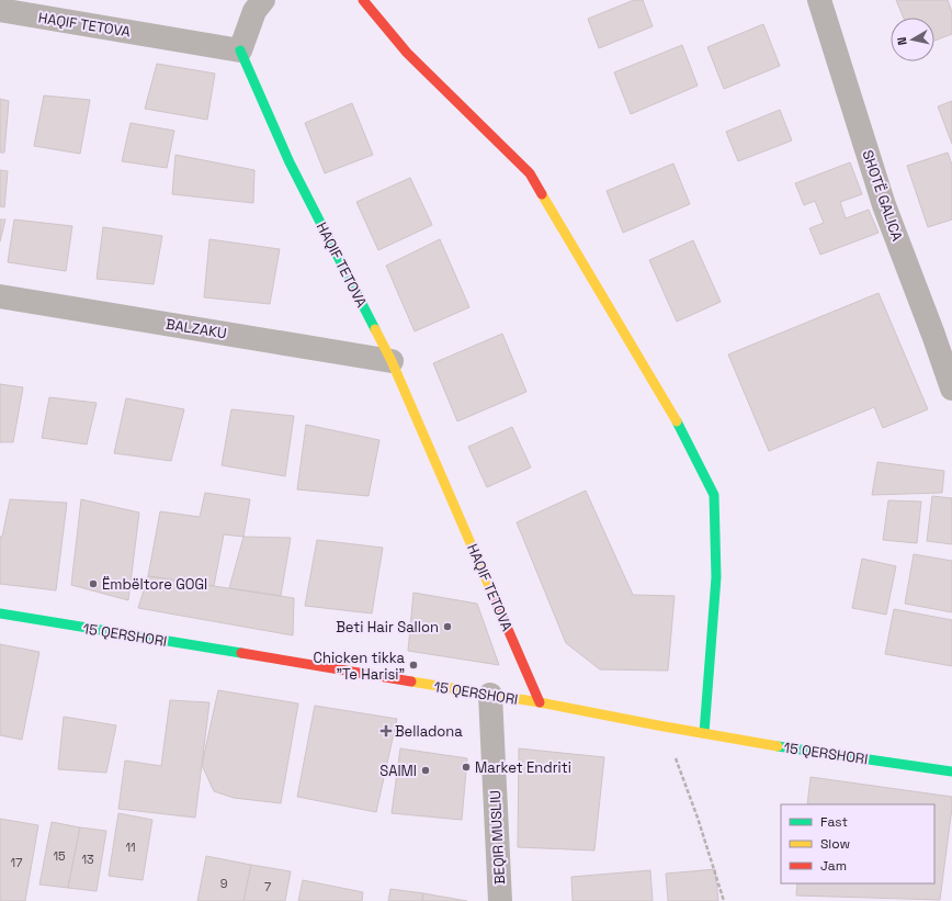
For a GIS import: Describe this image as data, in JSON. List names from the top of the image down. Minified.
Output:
{"streets":{"street":["HAQIF TETOVA","SHOTË GALICA","BALZAKU","15 QERSHORI","BEQIR MUSLIU"]},"crossings":[["HAQIF TETOVA","BALZAKU"],["HAQIF TETOVA","15 QERSHORI"],["15 QERSHORI","BEQIR MUSLIU"]],"places":{"other":["Ëmbëltore GOGI","Beti Hair Sallon","Chicken tikka \"Te Harisi\"","Market Endriti","SAIMI"],"health":["Belladona"]},"house_numbers":["11","15","13","17","9","7"],"legend":["Fast","Slow","Jam"],"north":"left"}
